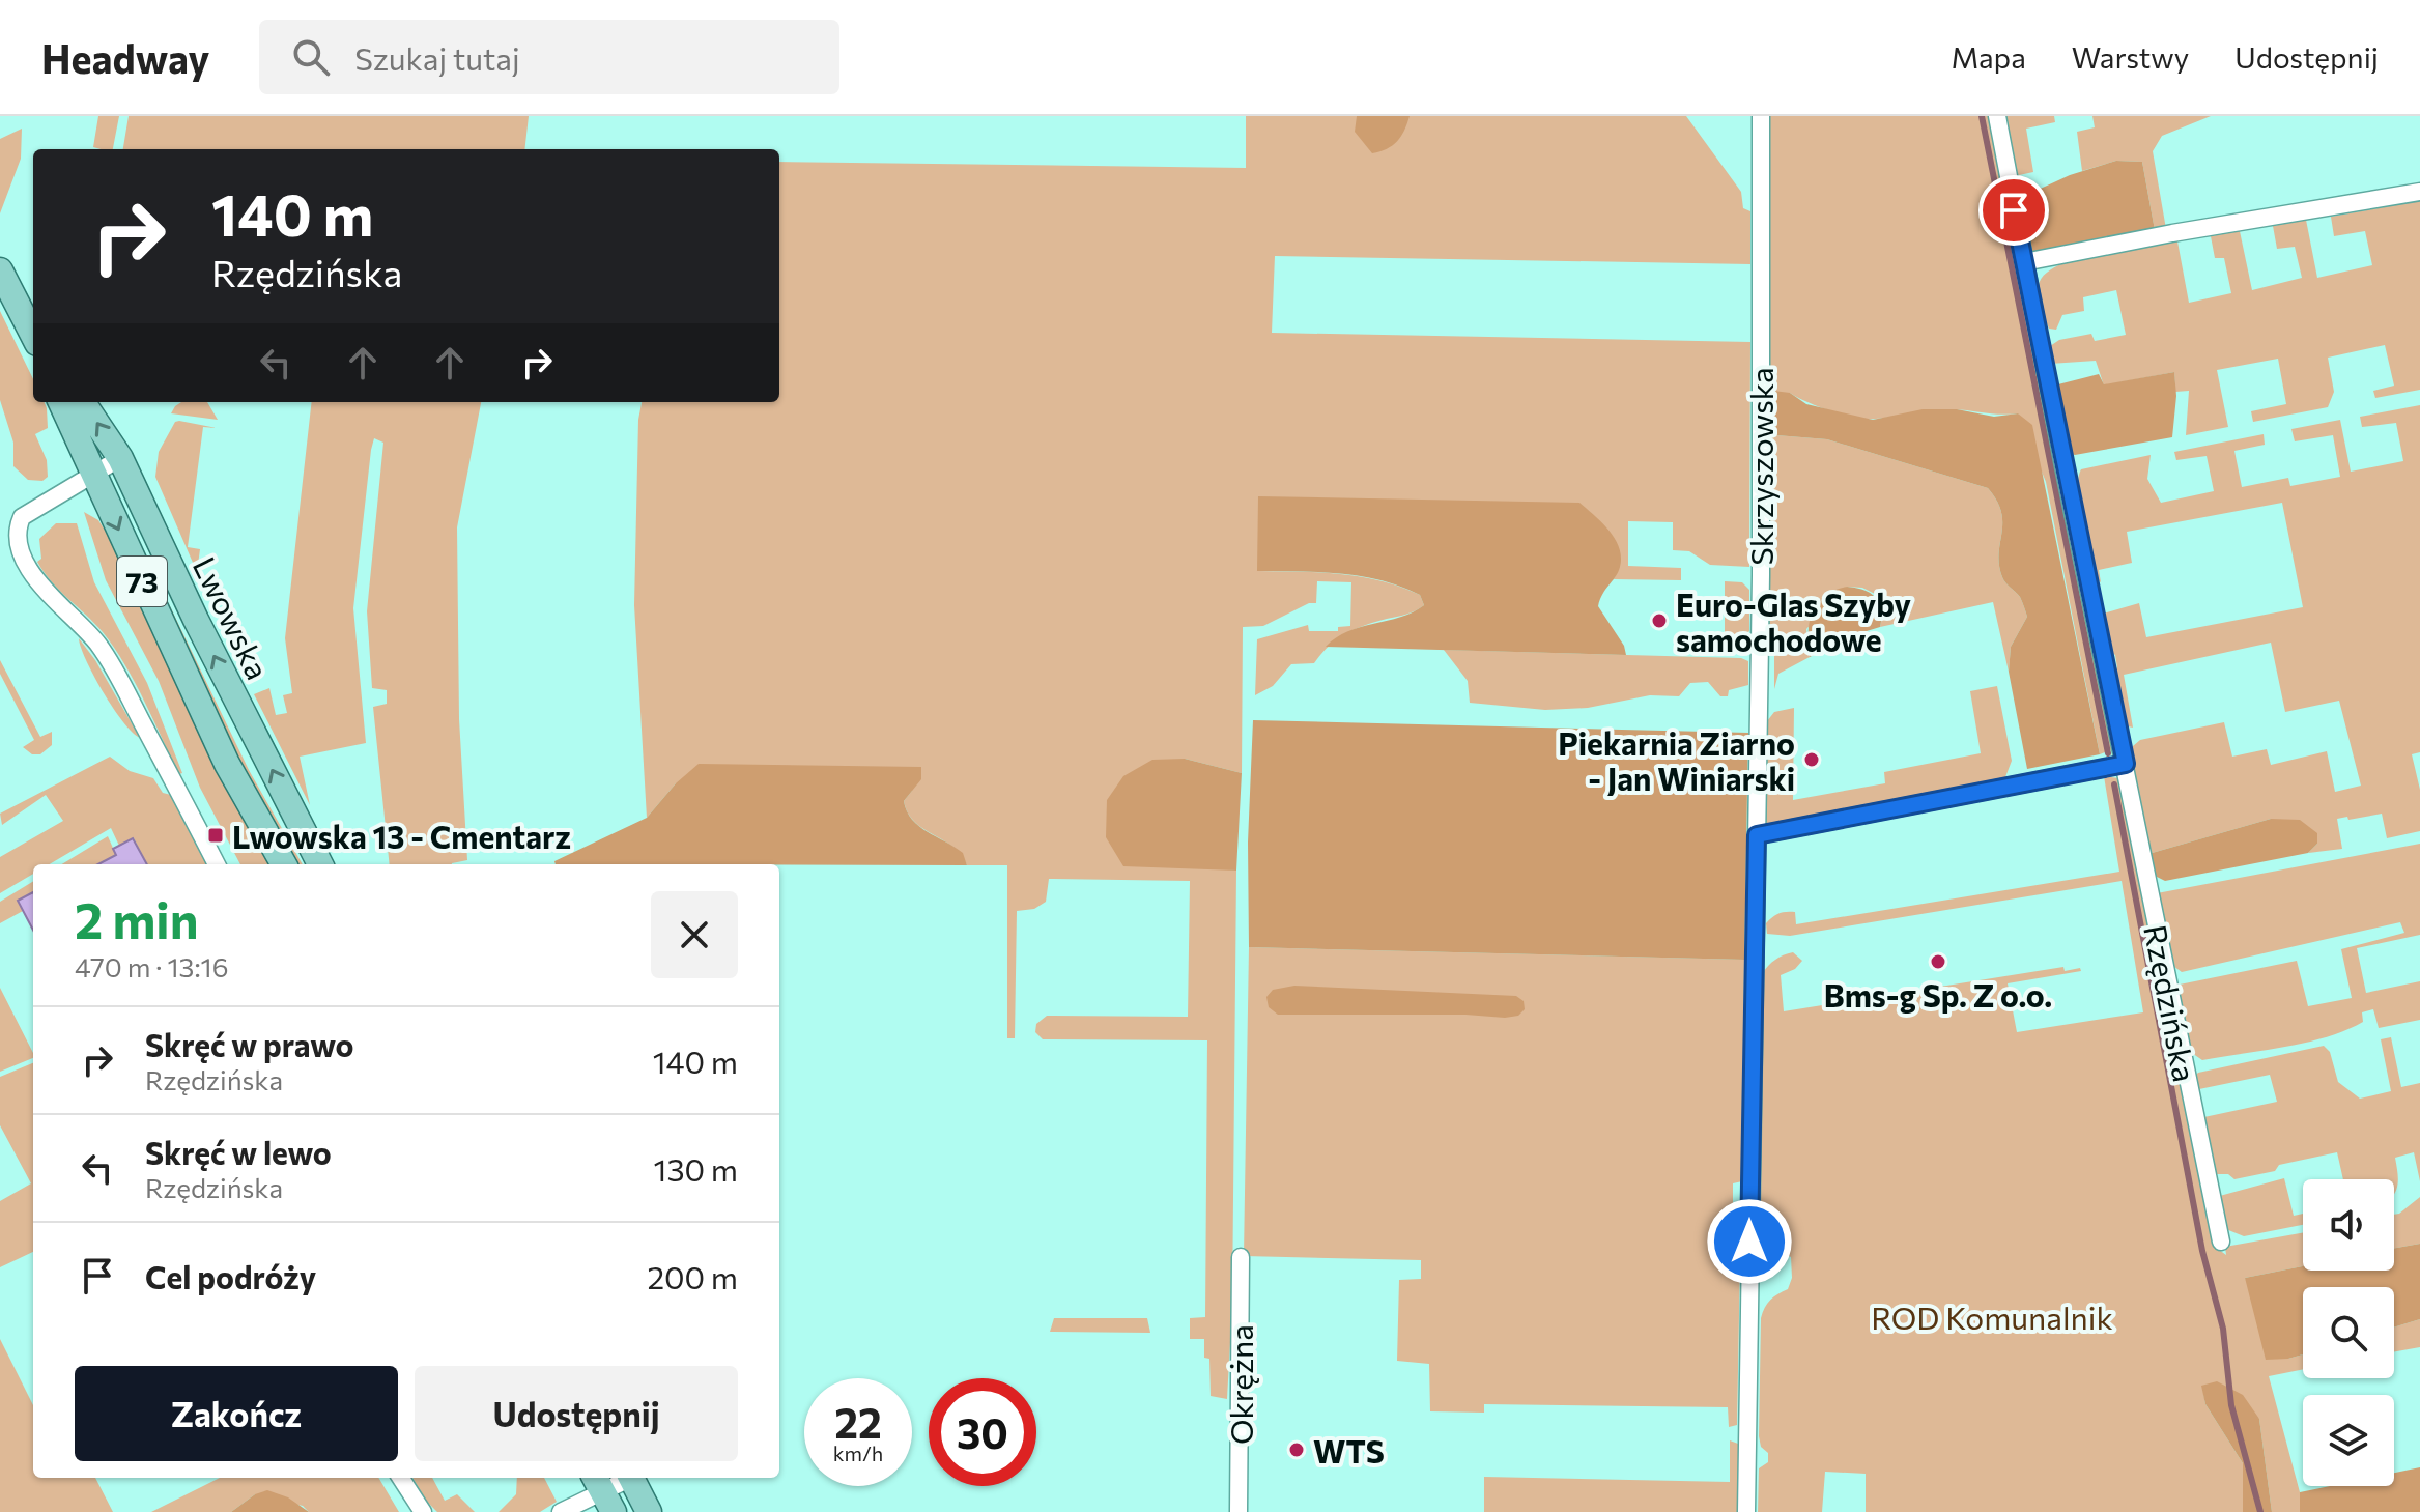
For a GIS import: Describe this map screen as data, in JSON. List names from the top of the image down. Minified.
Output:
{"streets":{"main road":["73","Lwowska"],"street":["Skrzyszowska","Rzędzińska","Okrężna"]},"parks":["ROD Komunalnik"],"places":{"other":["Euro-Glas Szyby samochodowe","Piekarnia Ziarno - Jan Winiarski","Bms-g Sp. Z o.o.","WTS"],"transit":["Lwowska 13 - Cmentarz"]},"page":{"header":"Headway","search":"Szukaj tutaj","nav":["Mapa","Warstwy","Udostępnij"],"turn":["140 m","Rzędzińska"],"heading":["2 min","470 m · 13:16"],"list":[{"name":"Skręć w prawo","note":"Rzędzińska","value":"140 m"},{"name":"Skręć w lewo","note":"Rzędzińska","value":"130 m"},{"name":"Cel podróży","value":"200 m"}],"buttons":["Zakończ","Udostępnij"],"speed":"22 km/h","limit":"30"}}
